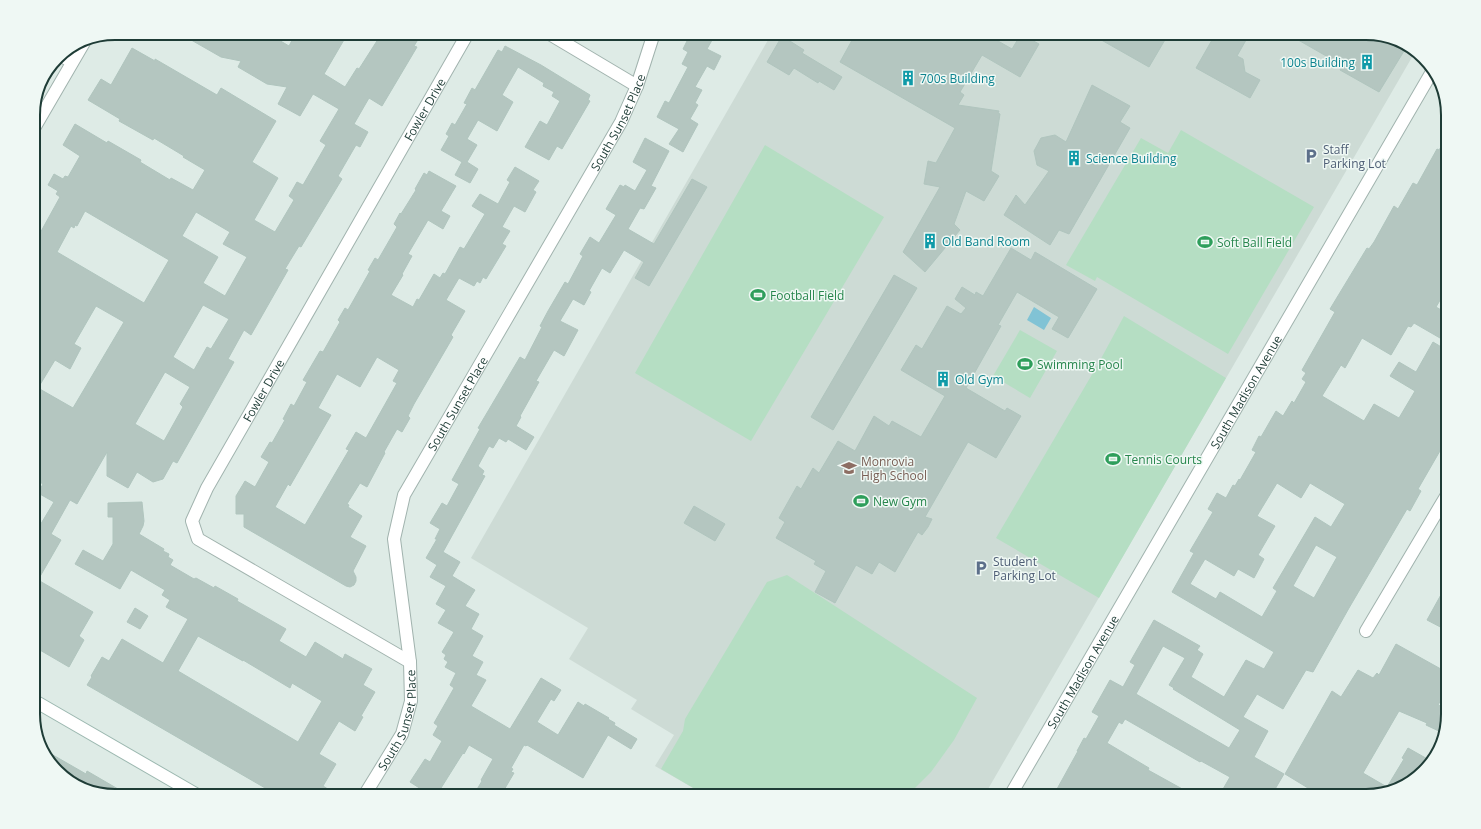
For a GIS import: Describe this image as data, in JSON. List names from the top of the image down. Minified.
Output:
{"streets":{"street":["Fowler Drive","South Sunset Place","South Madison Avenue"]},"crossings":[["Fowler Drive","South Sunset Place"]],"places":{"building":["100s Building","700s Building","Science Building","Old Band Room","Old Gym"],"parking":["Staff Parking Lot","Student Parking Lot"],"sports":["Soft Ball Field","Football Field","Swimming Pool","Tennis Courts","New Gym"],"school or university":["Monrovia High School"]}}
